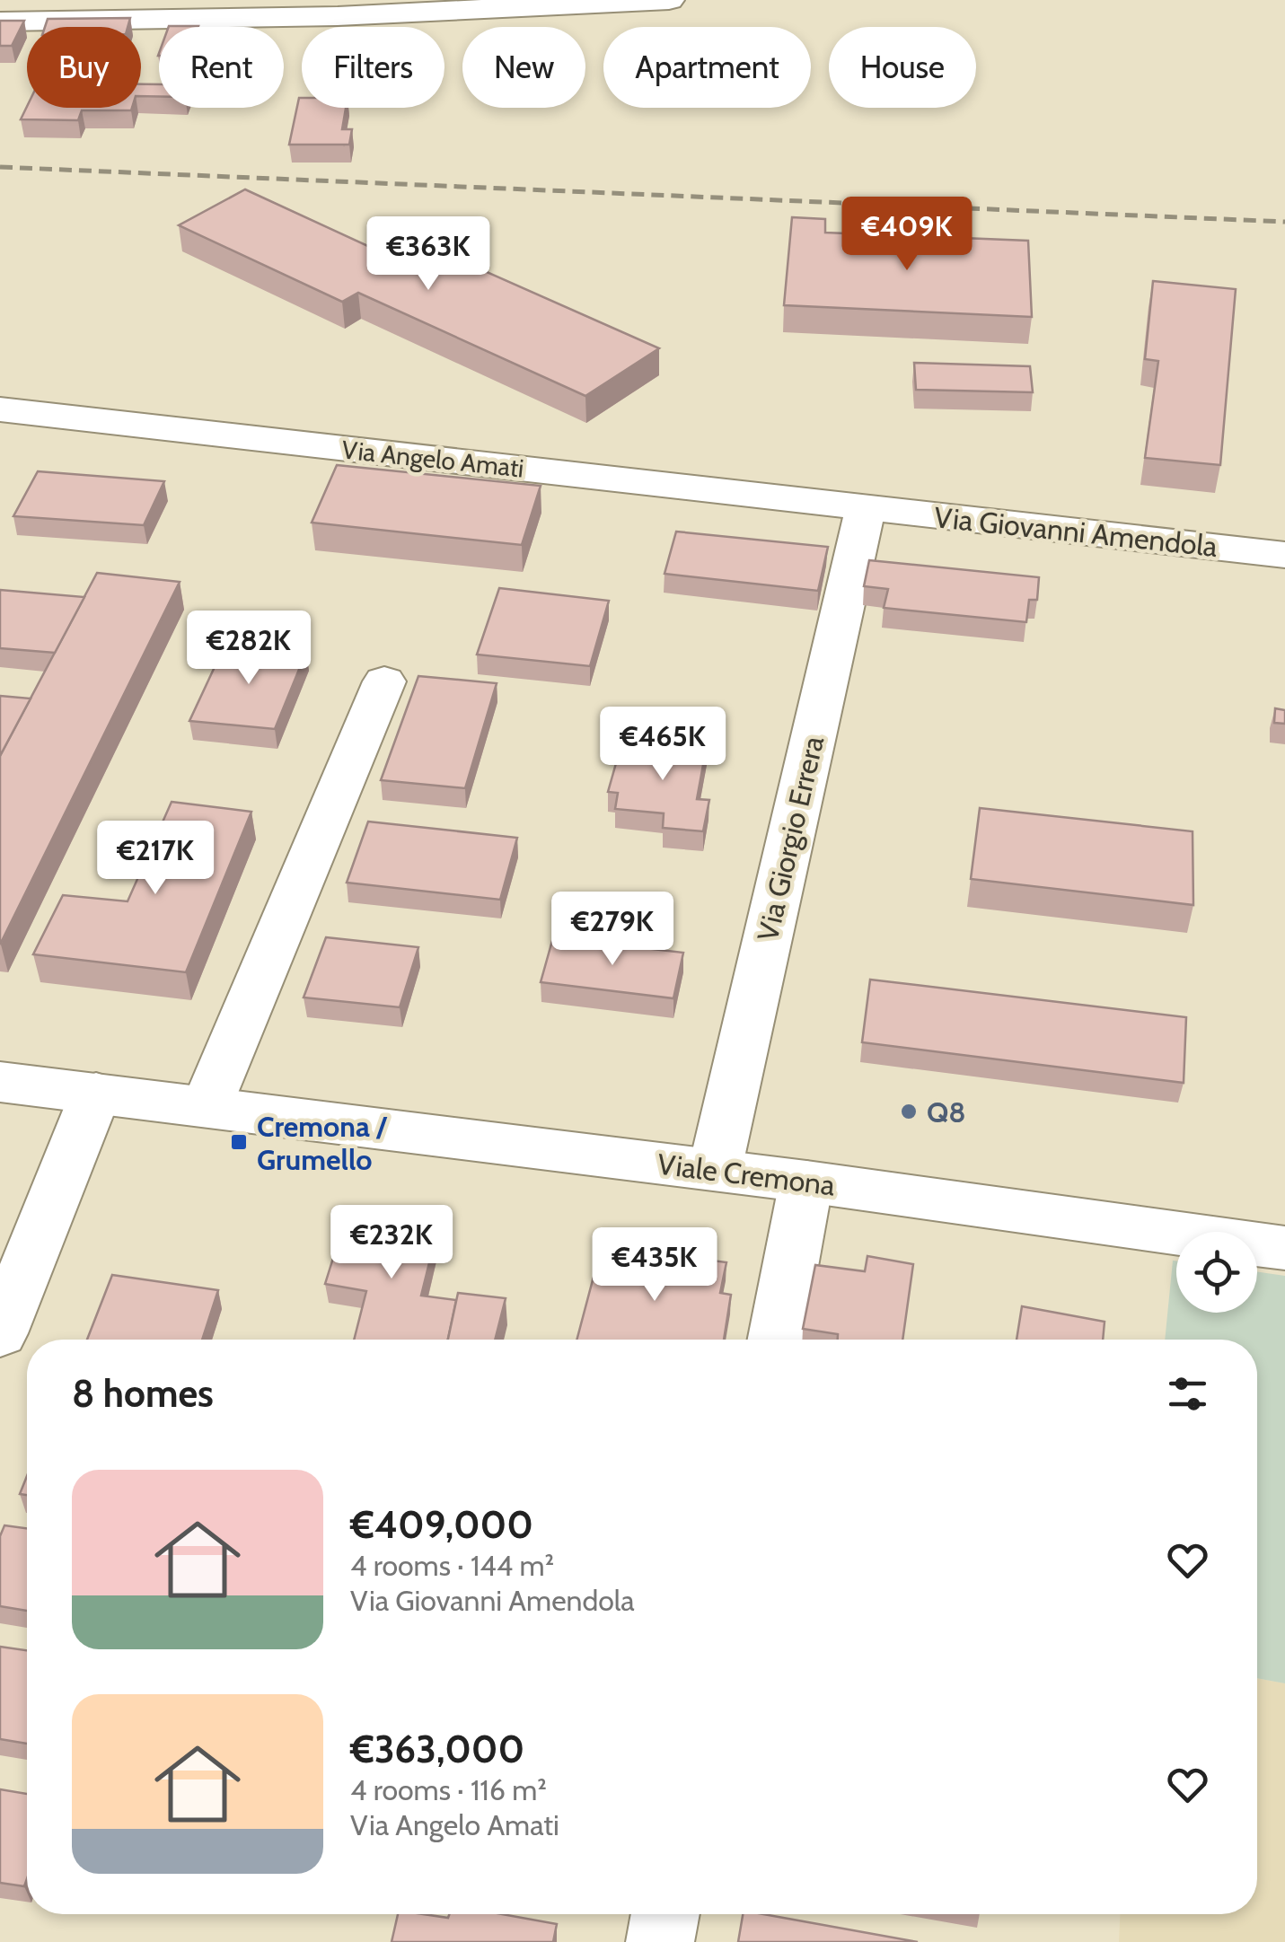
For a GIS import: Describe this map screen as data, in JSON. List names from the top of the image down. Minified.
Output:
{"streets":{"street":["Via Angelo Amati","Via Giovanni Amendola","Via Giorgio Errera","Viale Cremona"]},"crossings":[["Via Angelo Amati","Via Giovanni Amendola"],["Via Angelo Amati","Via Giorgio Errera"],["Via Giovanni Amendola","Via Giorgio Errera"],["Via Giorgio Errera","Viale Cremona"]],"places":{"other":["Q8"],"transit":["Cremona / Grumello"]},"page":{"chip":["Buy","Rent","Filters","New","Apartment","House"],"price":["€409K","€363K","€282K","€465K","€217K","€279K","€232K","€435K"],"heading":"8 homes","list":[{"name":"€409,000","note":"4 rooms · 144 m² · Via Giovanni Amendola"},{"name":"€363,000","note":"4 rooms · 116 m² · Via Angelo Amati"}]}}
